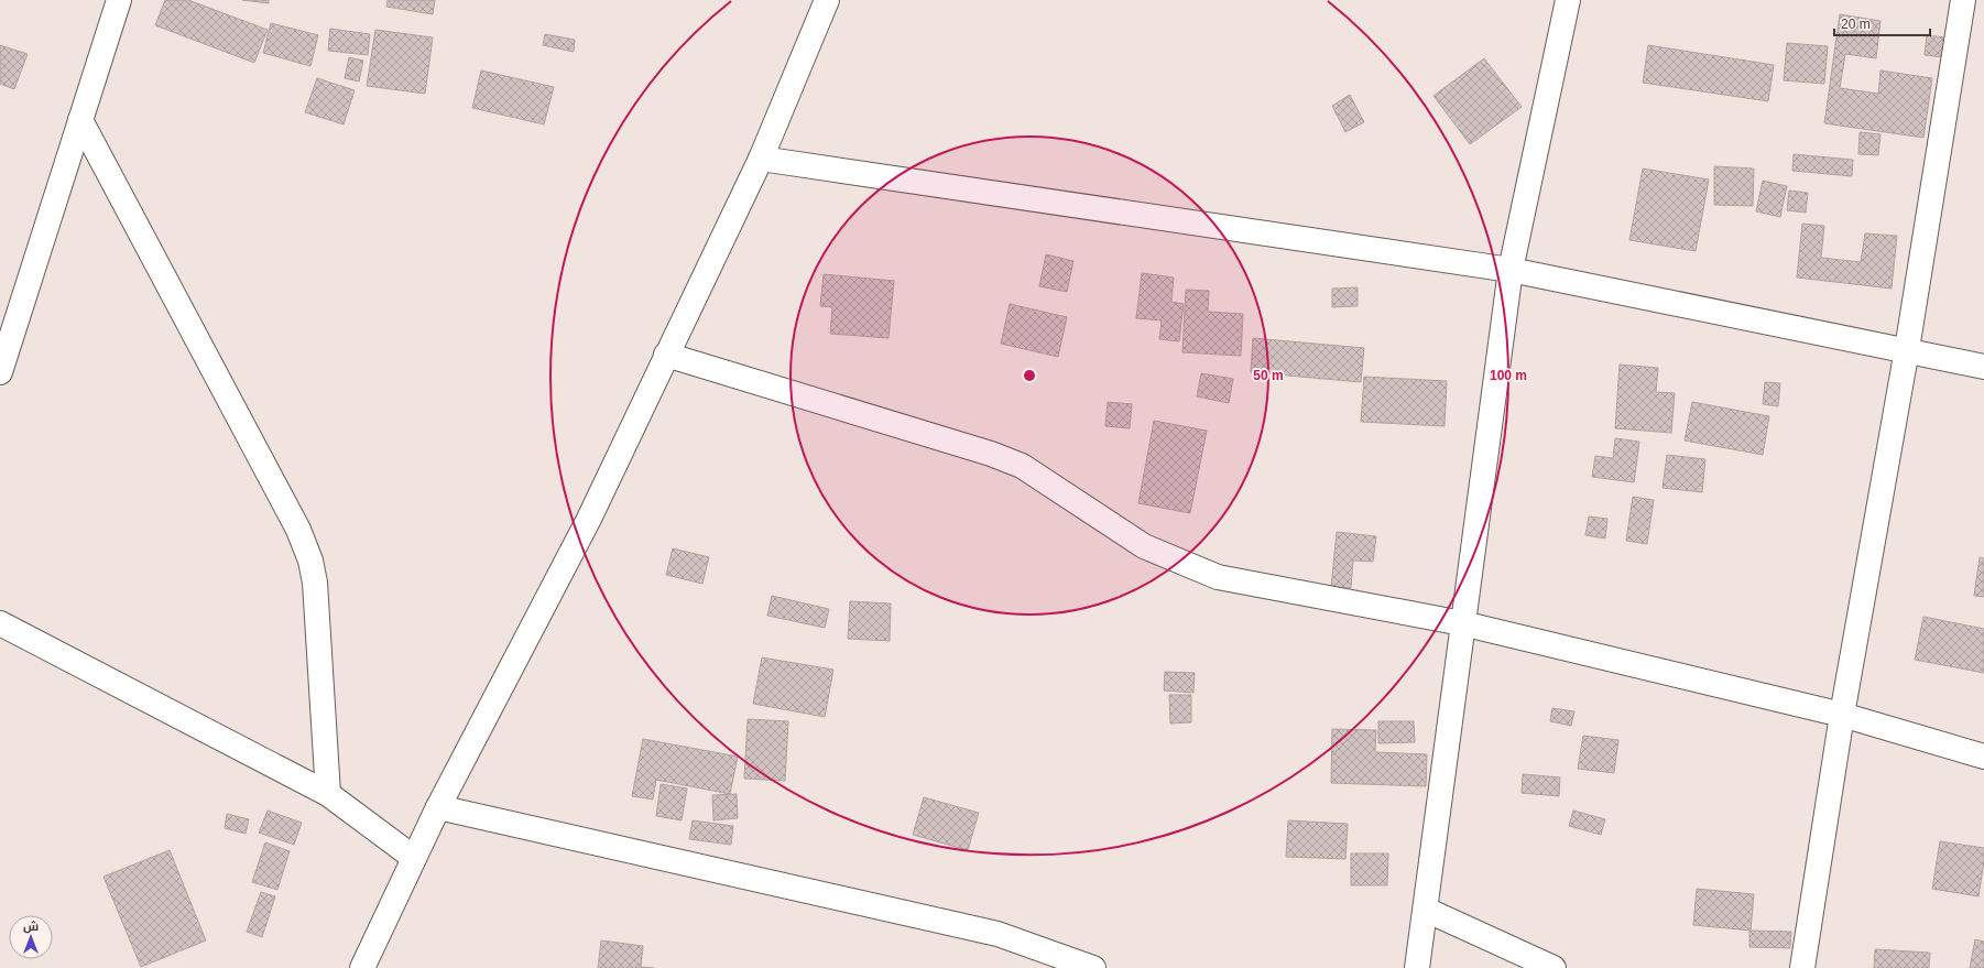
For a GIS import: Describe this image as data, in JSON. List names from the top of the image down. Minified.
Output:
{"scale_bar":"20 m","north":"top","rings":["50 m","100 m"]}
